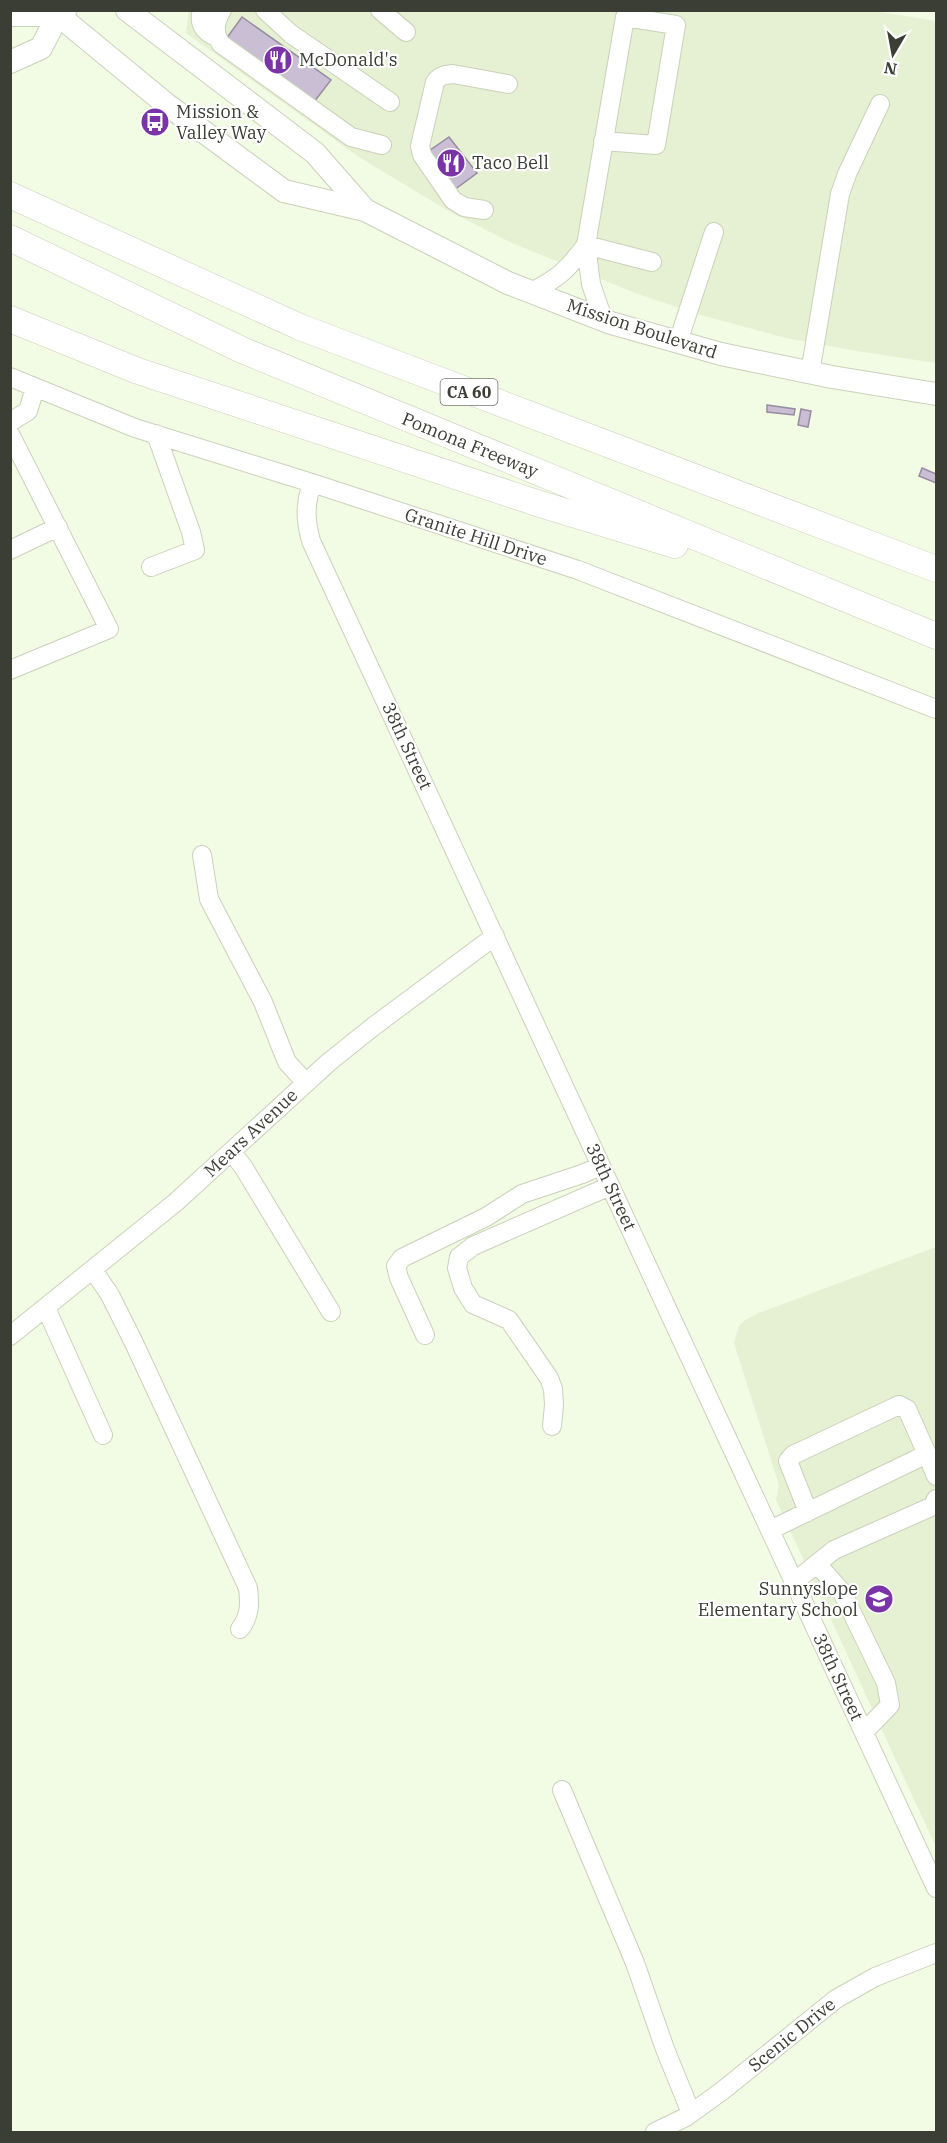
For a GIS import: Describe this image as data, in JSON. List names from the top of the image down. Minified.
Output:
{"streets":{"highway":["CA 60","Pomona Freeway"],"main road":["Mission Boulevard"],"street":["Granite Hill Drive","38th Street","Mears Avenue","Scenic Drive"]},"crossings":[["Granite Hill Drive","38th Street"],["38th Street","Mears Avenue"]],"places":{"restaurant":["McDonald's","Taco Bell"],"bus stop":["Mission & Valley Way"],"school or university":["Sunnyslope Elementary School"]},"north":"bottom"}
